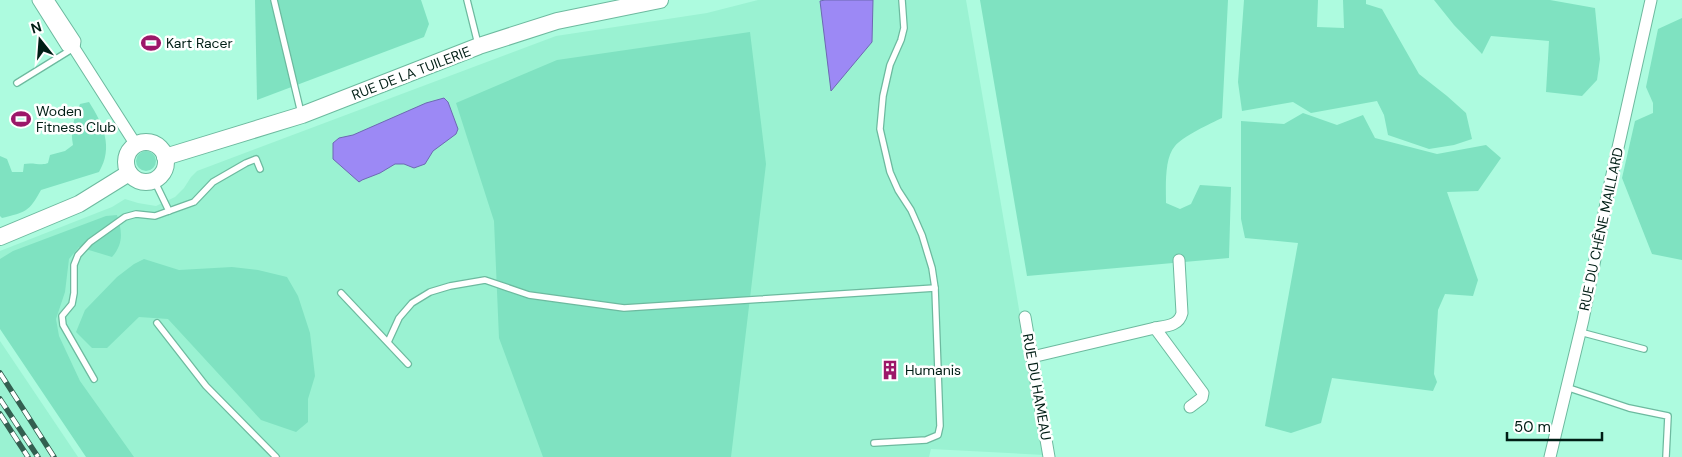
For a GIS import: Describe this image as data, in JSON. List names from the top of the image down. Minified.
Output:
{"streets":{"street":["RUE DE LA TUILERIE","RUE DU CHÊNE MAILLARD","RUE DU HAMEAU"]},"places":{"sports":["Kart Racer","Woden Fitness Club"],"building":["Humanis"]},"scale_bar":"50 m","north":"top"}
